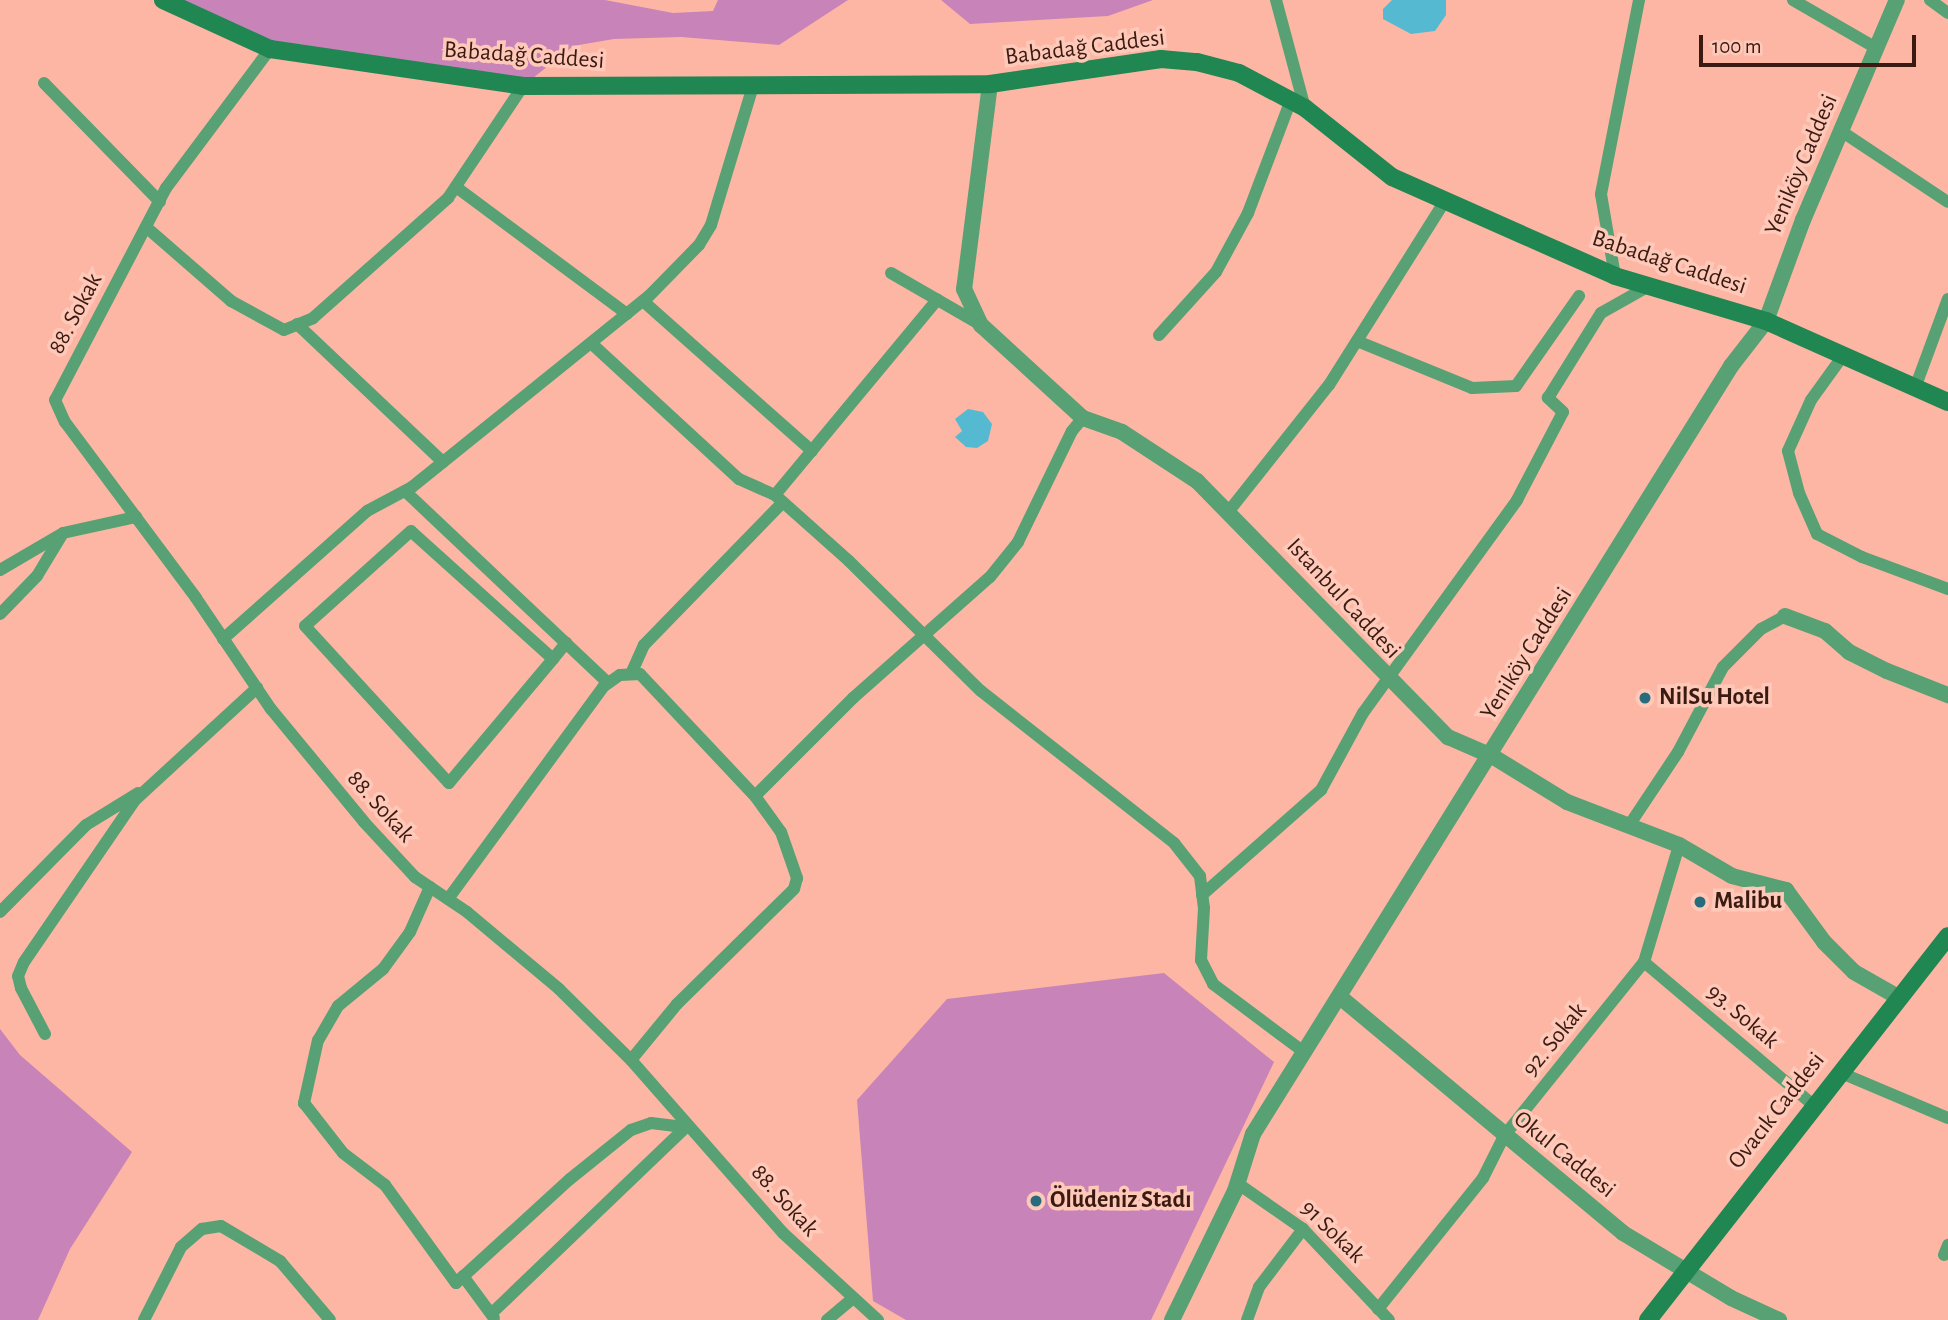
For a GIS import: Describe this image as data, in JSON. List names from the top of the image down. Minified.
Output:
{"streets":{"main road":["Babadağ Caddesi","Ovacık Caddesi"],"street":["Yeniköy Caddesi","88. Sokak","Istanbul Caddesi","93. Sokak","92. Sokak","Okul Caddesi","91 Sokak"]},"crossings":[["Babadağ Caddesi","Yeniköy Caddesi"],["Babadağ Caddesi","Istanbul Caddesi"],["Yeniköy Caddesi","Istanbul Caddesi"],["Yeniköy Caddesi","Okul Caddesi"],["Yeniköy Caddesi","91 Sokak"],["Istanbul Caddesi","92. Sokak"],["Istanbul Caddesi","Ovacık Caddesi"],["93. Sokak","92. Sokak"],["93. Sokak","Ovacık Caddesi"],["92. Sokak","Okul Caddesi"],["92. Sokak","91 Sokak"],["Ovacık Caddesi","Okul Caddesi"]],"places":["NilSu Hotel","Malibu","Ölüdeniz Stadı"],"scale_bar":"100 m"}
